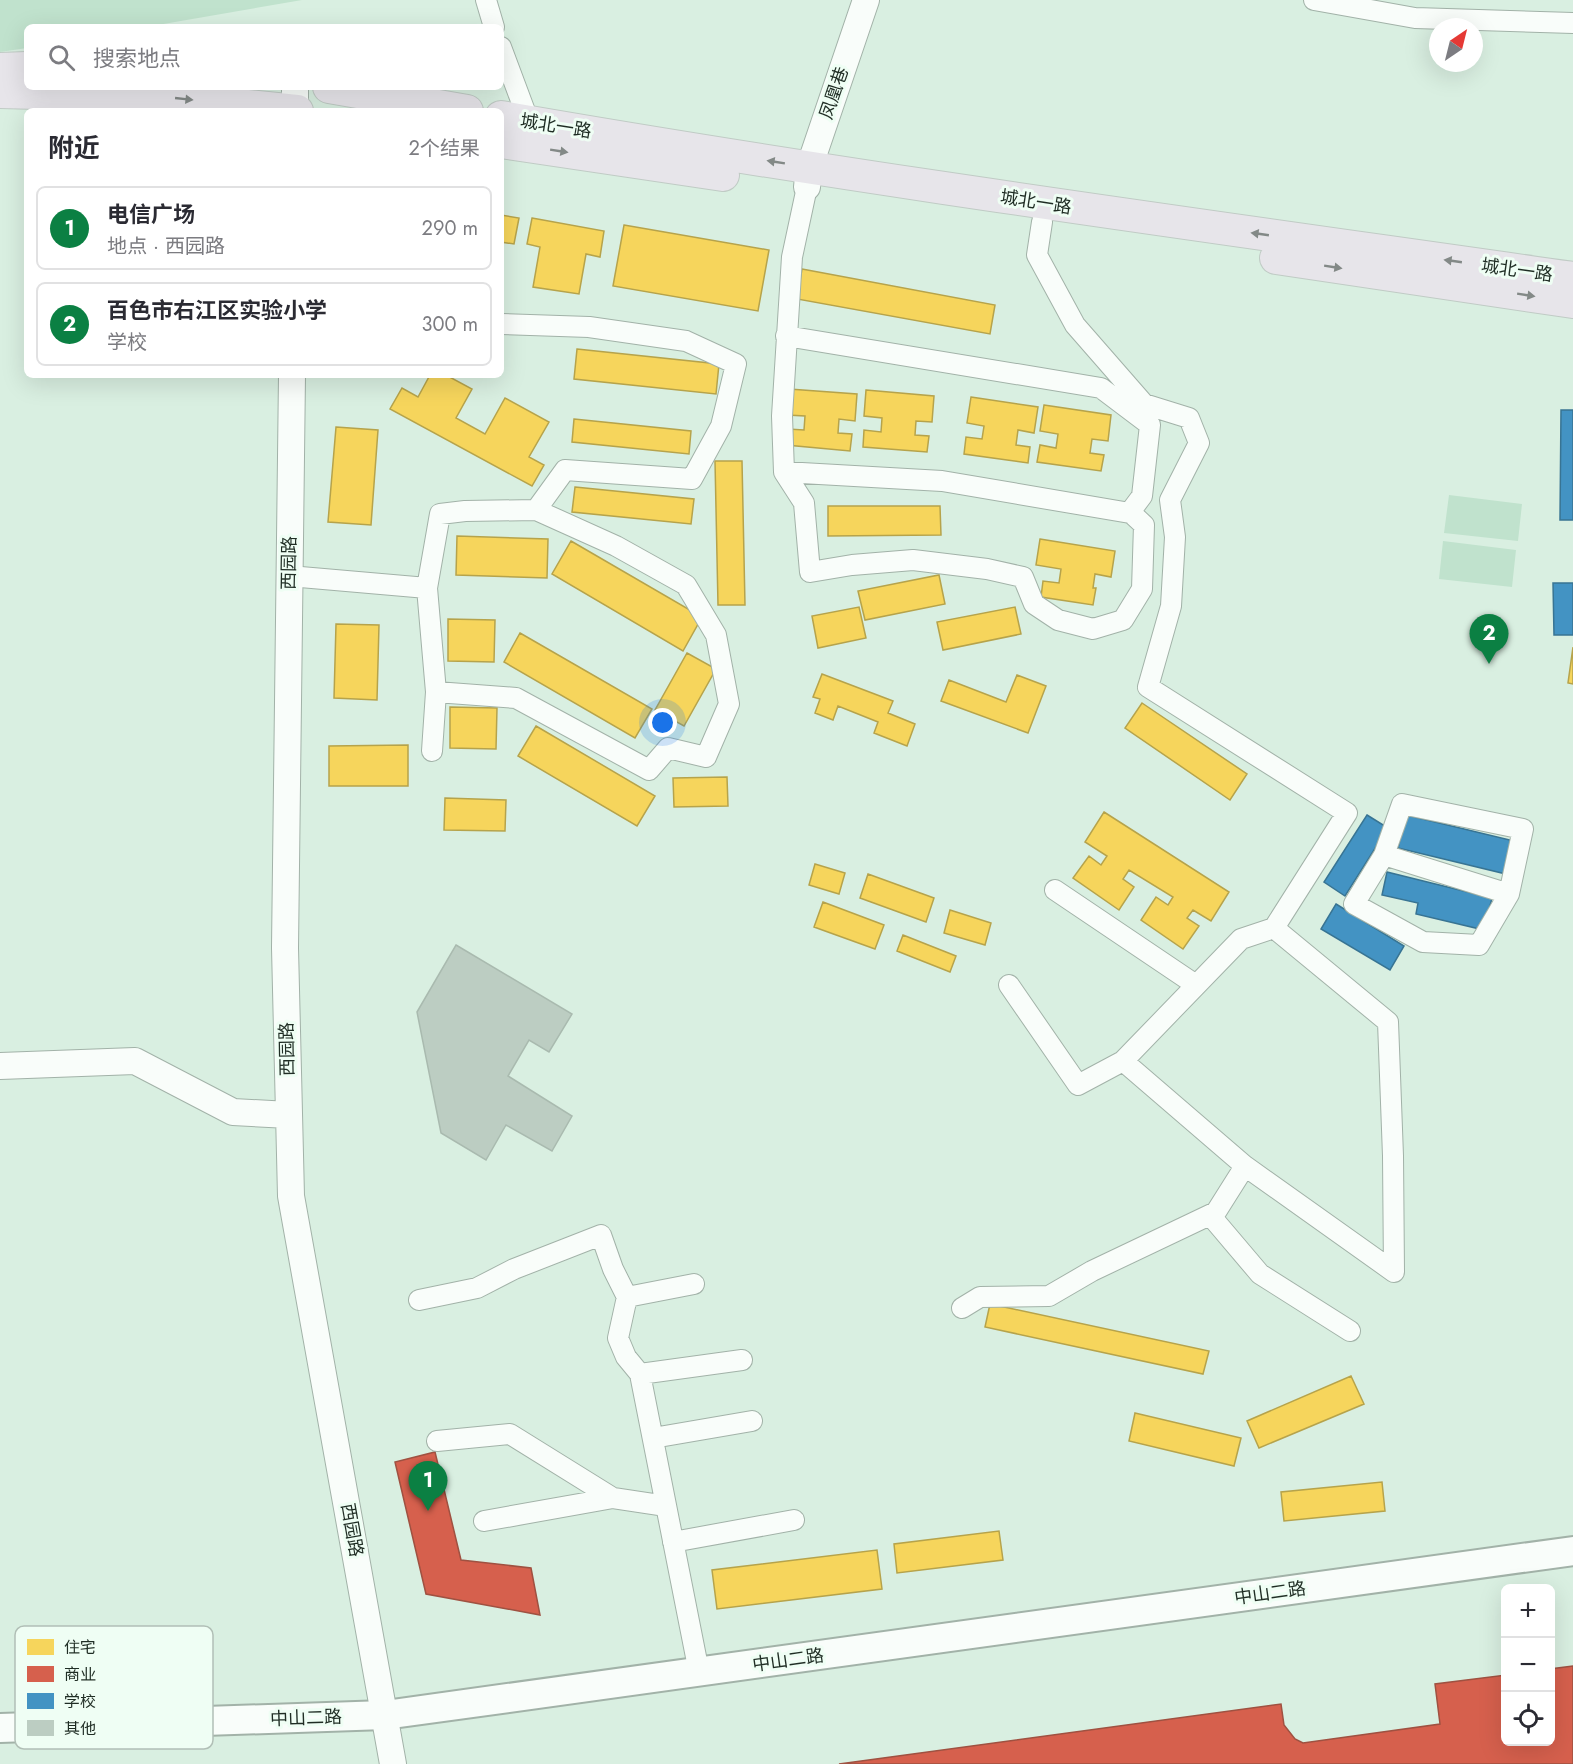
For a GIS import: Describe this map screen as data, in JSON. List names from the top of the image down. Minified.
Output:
{"streets":{"main road":["城北一路","中山二路"],"street":["凤凰巷","西园路"]},"crossings":[["凤凰巷","城北一路"],["西园路","中山二路"]],"legend":["住宅","商业","学校","其他"],"north":"top right","page":{"search":"搜索地点","heading":["附近","2个结果"],"list":[{"mark":"1","name":"电信广场","note":"地点 · 西园路","value":"290 m"},{"mark":"2","name":"百色市右江区实验小学","note":"学校","value":"300 m"}],"pins":["2","1"],"map_buttons":["+","−"]}}
